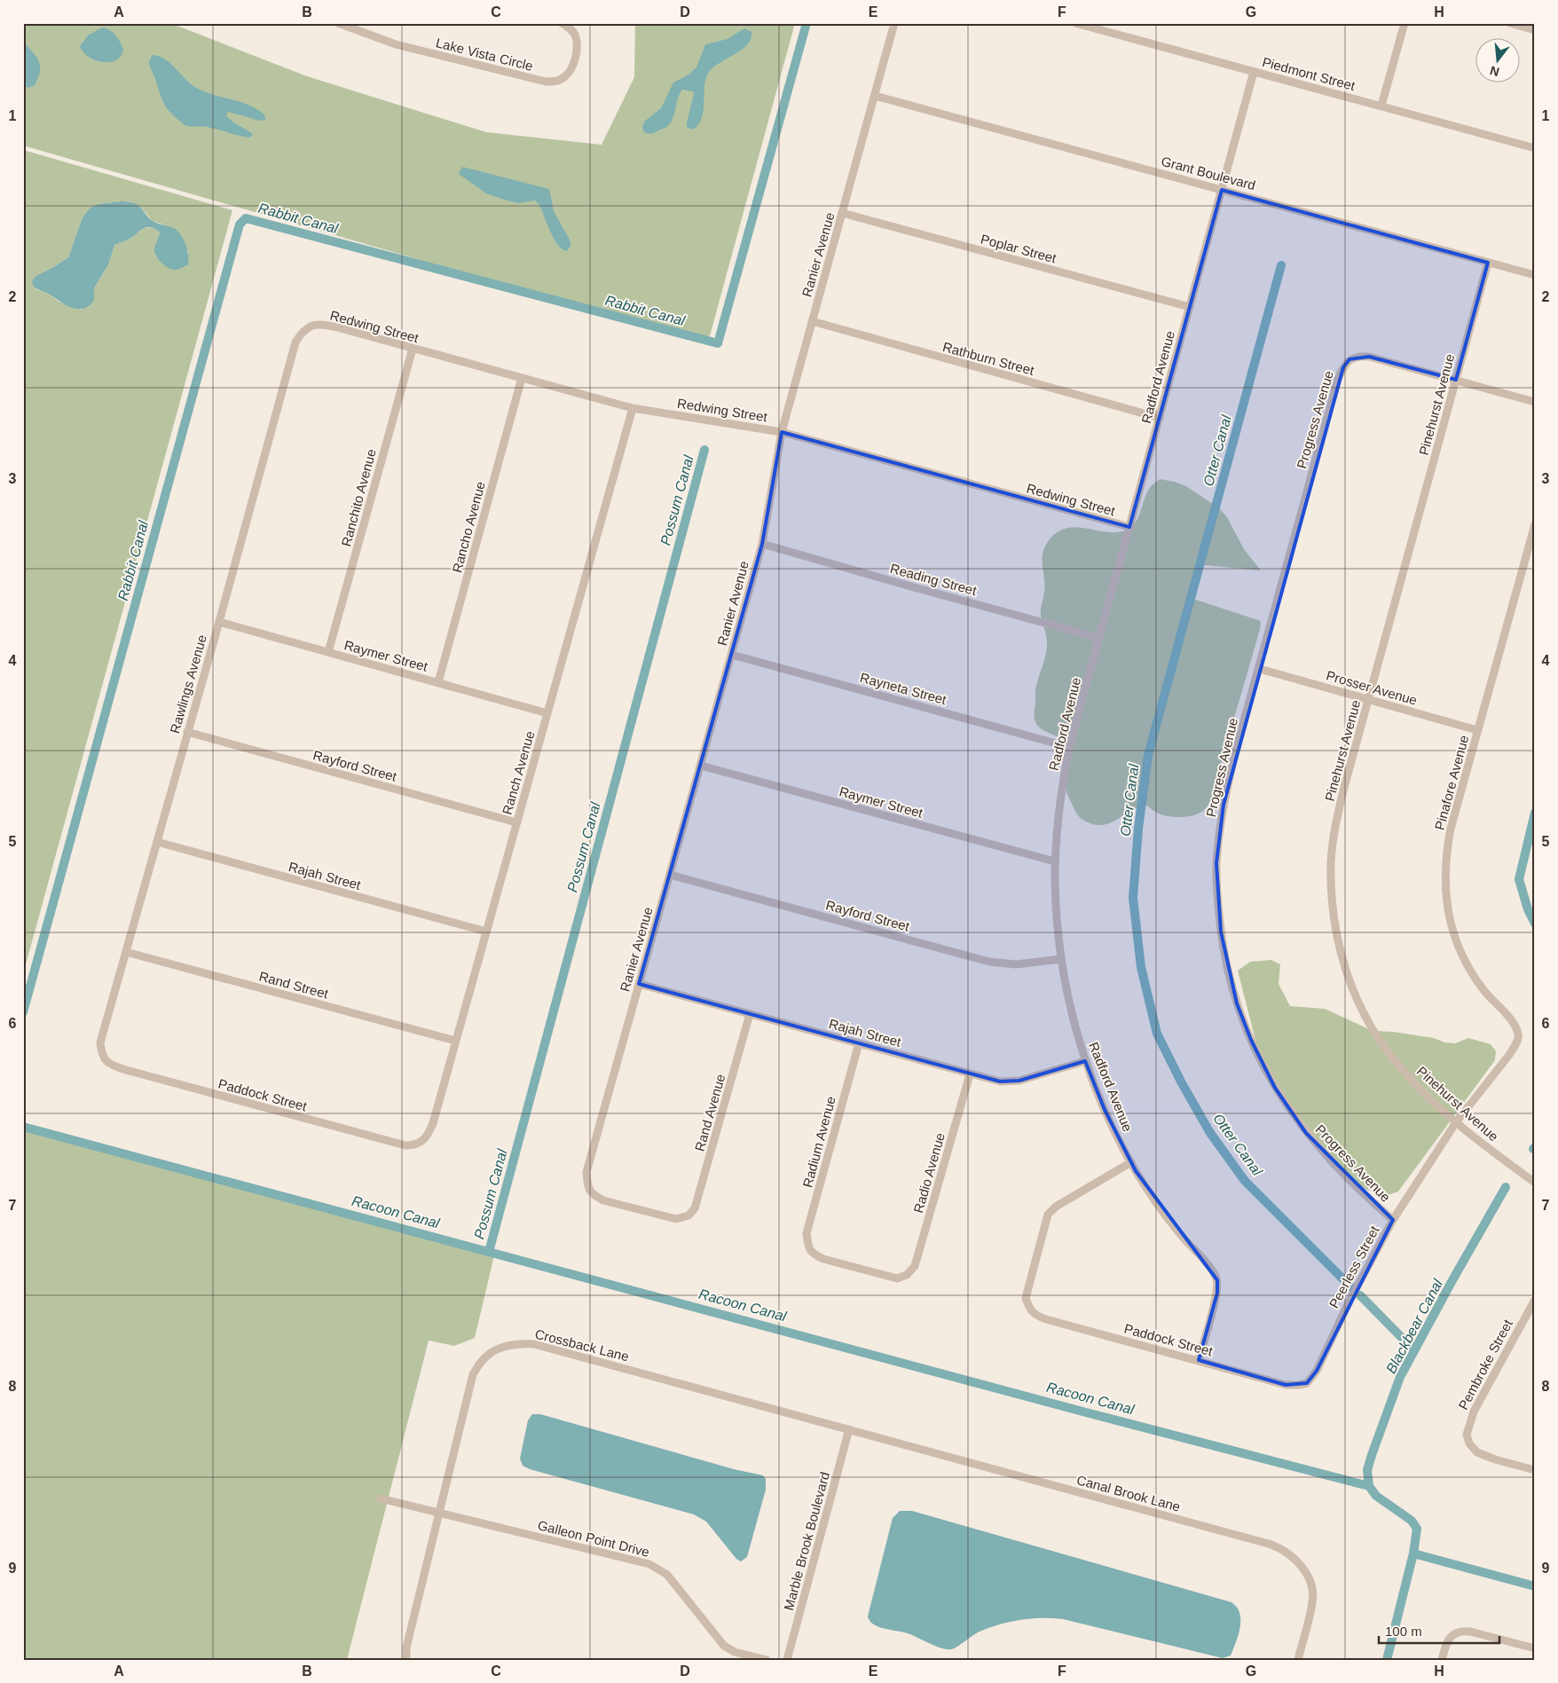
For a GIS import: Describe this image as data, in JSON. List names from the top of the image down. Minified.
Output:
{"streets":{"street":["Lake Vista Circle","Piedmont Street","Grant Boulevard","Poplar Street","Ranier Avenue","Redwing Street","Rathburn Street","Radford Avenue","Pinehurst Avenue","Progress Avenue","Ranchito Avenue","Rancho Avenue","Reading Street","Raymer Street","Rawlings Avenue","Prosser Avenue","Rayneta Street","Rayford Street","Ranch Avenue","Pinafore Avenue","Rajah Street","Rand Street","Paddock Street","Rand Avenue","Radium Avenue","Radio Avenue","Peerless Street","Crossback Lane","Pembroke Street","Canal Brook Lane","Galleon Point Drive","Marble Brook Boulevard"]},"crossings":[["Piedmont Street","Radford Avenue"],["Grant Boulevard","Ranier Avenue"],["Grant Boulevard","Radford Avenue"],["Grant Boulevard","Pinehurst Avenue"],["Poplar Street","Ranier Avenue"],["Poplar Street","Radford Avenue"],["Ranier Avenue","Redwing Street"],["Ranier Avenue","Rathburn Street"],["Ranier Avenue","Reading Street"],["Ranier Avenue","Raymer Street"],["Ranier Avenue","Rayneta Street"],["Ranier Avenue","Rayford Street"],["Ranier Avenue","Rajah Street"],["Ranier Avenue","Rand Avenue"],["Redwing Street","Radford Avenue"],["Redwing Street","Ranchito Avenue"],["Redwing Street","Rancho Avenue"],["Redwing Street","Rawlings Avenue"],["Redwing Street","Ranch Avenue"],["Rathburn Street","Radford Avenue"],["Radford Avenue","Reading Street"],["Radford Avenue","Raymer Street"],["Radford Avenue","Rayneta Street"],["Radford Avenue","Rayford Street"],["Radford Avenue","Rajah Street"],["Radford Avenue","Paddock Street"],["Pinehurst Avenue","Progress Avenue"],["Pinehurst Avenue","Prosser Avenue"],["Pinehurst Avenue","Peerless Street"],["Progress Avenue","Prosser Avenue"],["Progress Avenue","Peerless Street"],["Ranchito Avenue","Raymer Street"],["Rancho Avenue","Raymer Street"],["Raymer Street","Rawlings Avenue"],["Raymer Street","Ranch Avenue"],["Rawlings Avenue","Rayford Street"],["Rawlings Avenue","Rajah Street"],["Rawlings Avenue","Rand Street"],["Rawlings Avenue","Paddock Street"],["Prosser Avenue","Pinafore Avenue"],["Rayford Street","Ranch Avenue"],["Ranch Avenue","Rajah Street"],["Ranch Avenue","Rand Street"],["Ranch Avenue","Paddock Street"],["Pinafore Avenue","Peerless Street"],["Rajah Street","Rand Avenue"],["Rajah Street","Radium Avenue"],["Rajah Street","Radio Avenue"],["Paddock Street","Peerless Street"],["Radium Avenue","Radio Avenue"],["Crossback Lane","Canal Brook Lane"],["Crossback Lane","Galleon Point Drive"],["Crossback Lane","Marble Brook Boulevard"],["Canal Brook Lane","Marble Brook Boulevard"]],"water":["Rabbit Canal","Otter Canal","Possum Canal","Racoon Canal","Blackbear Canal"],"scale_bar":"100 m","north":"bottom","grid":{"columns":["A","B","C","D","E","F","G","H"],"rows":["1","2","3","4","5","6","7","8","9"]}}
